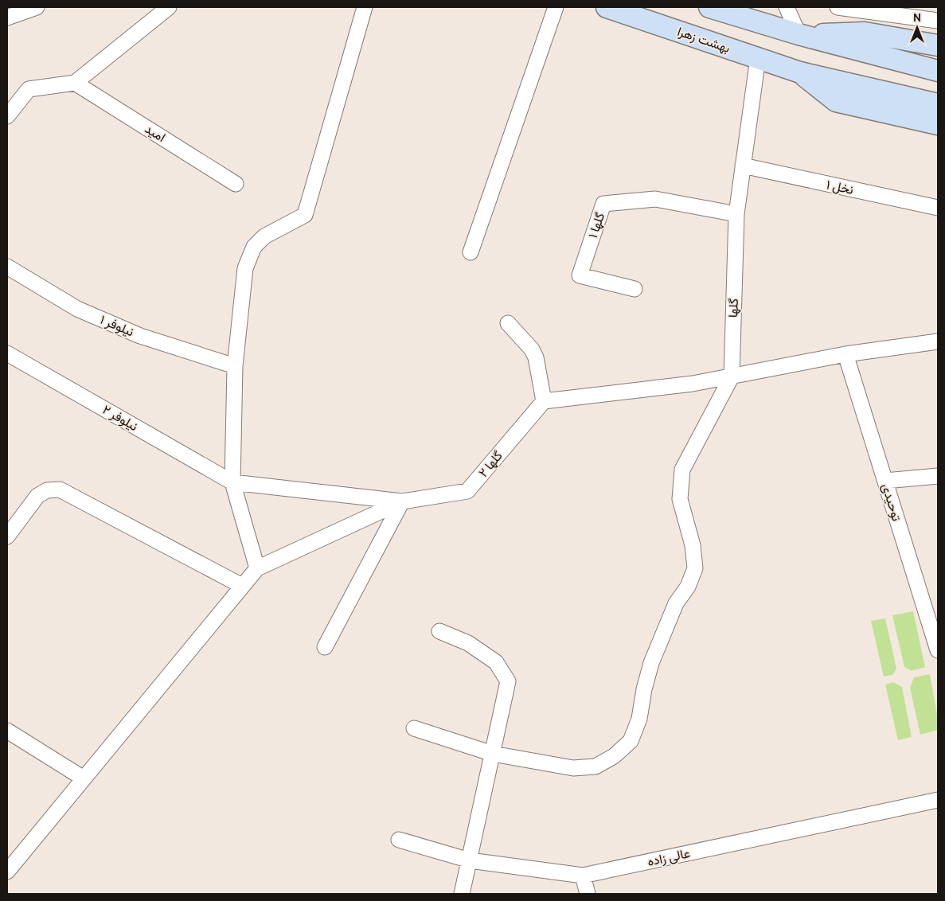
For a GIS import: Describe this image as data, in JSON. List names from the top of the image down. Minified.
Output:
{"streets":{"main road":["بهشت زهرا"],"street":["امید","نخل ۱","گلها ۱","گلها","نیلوفر ۱","نیلوفر ۲","گلها ۲","توحیدی","عالی زاده"]},"crossings":[["بهشت زهرا","گلها"],["نخل ۱","گلها"],["گلها ۱","گلها"],["نیلوفر ۲","گلها ۲"]],"north":"top"}
